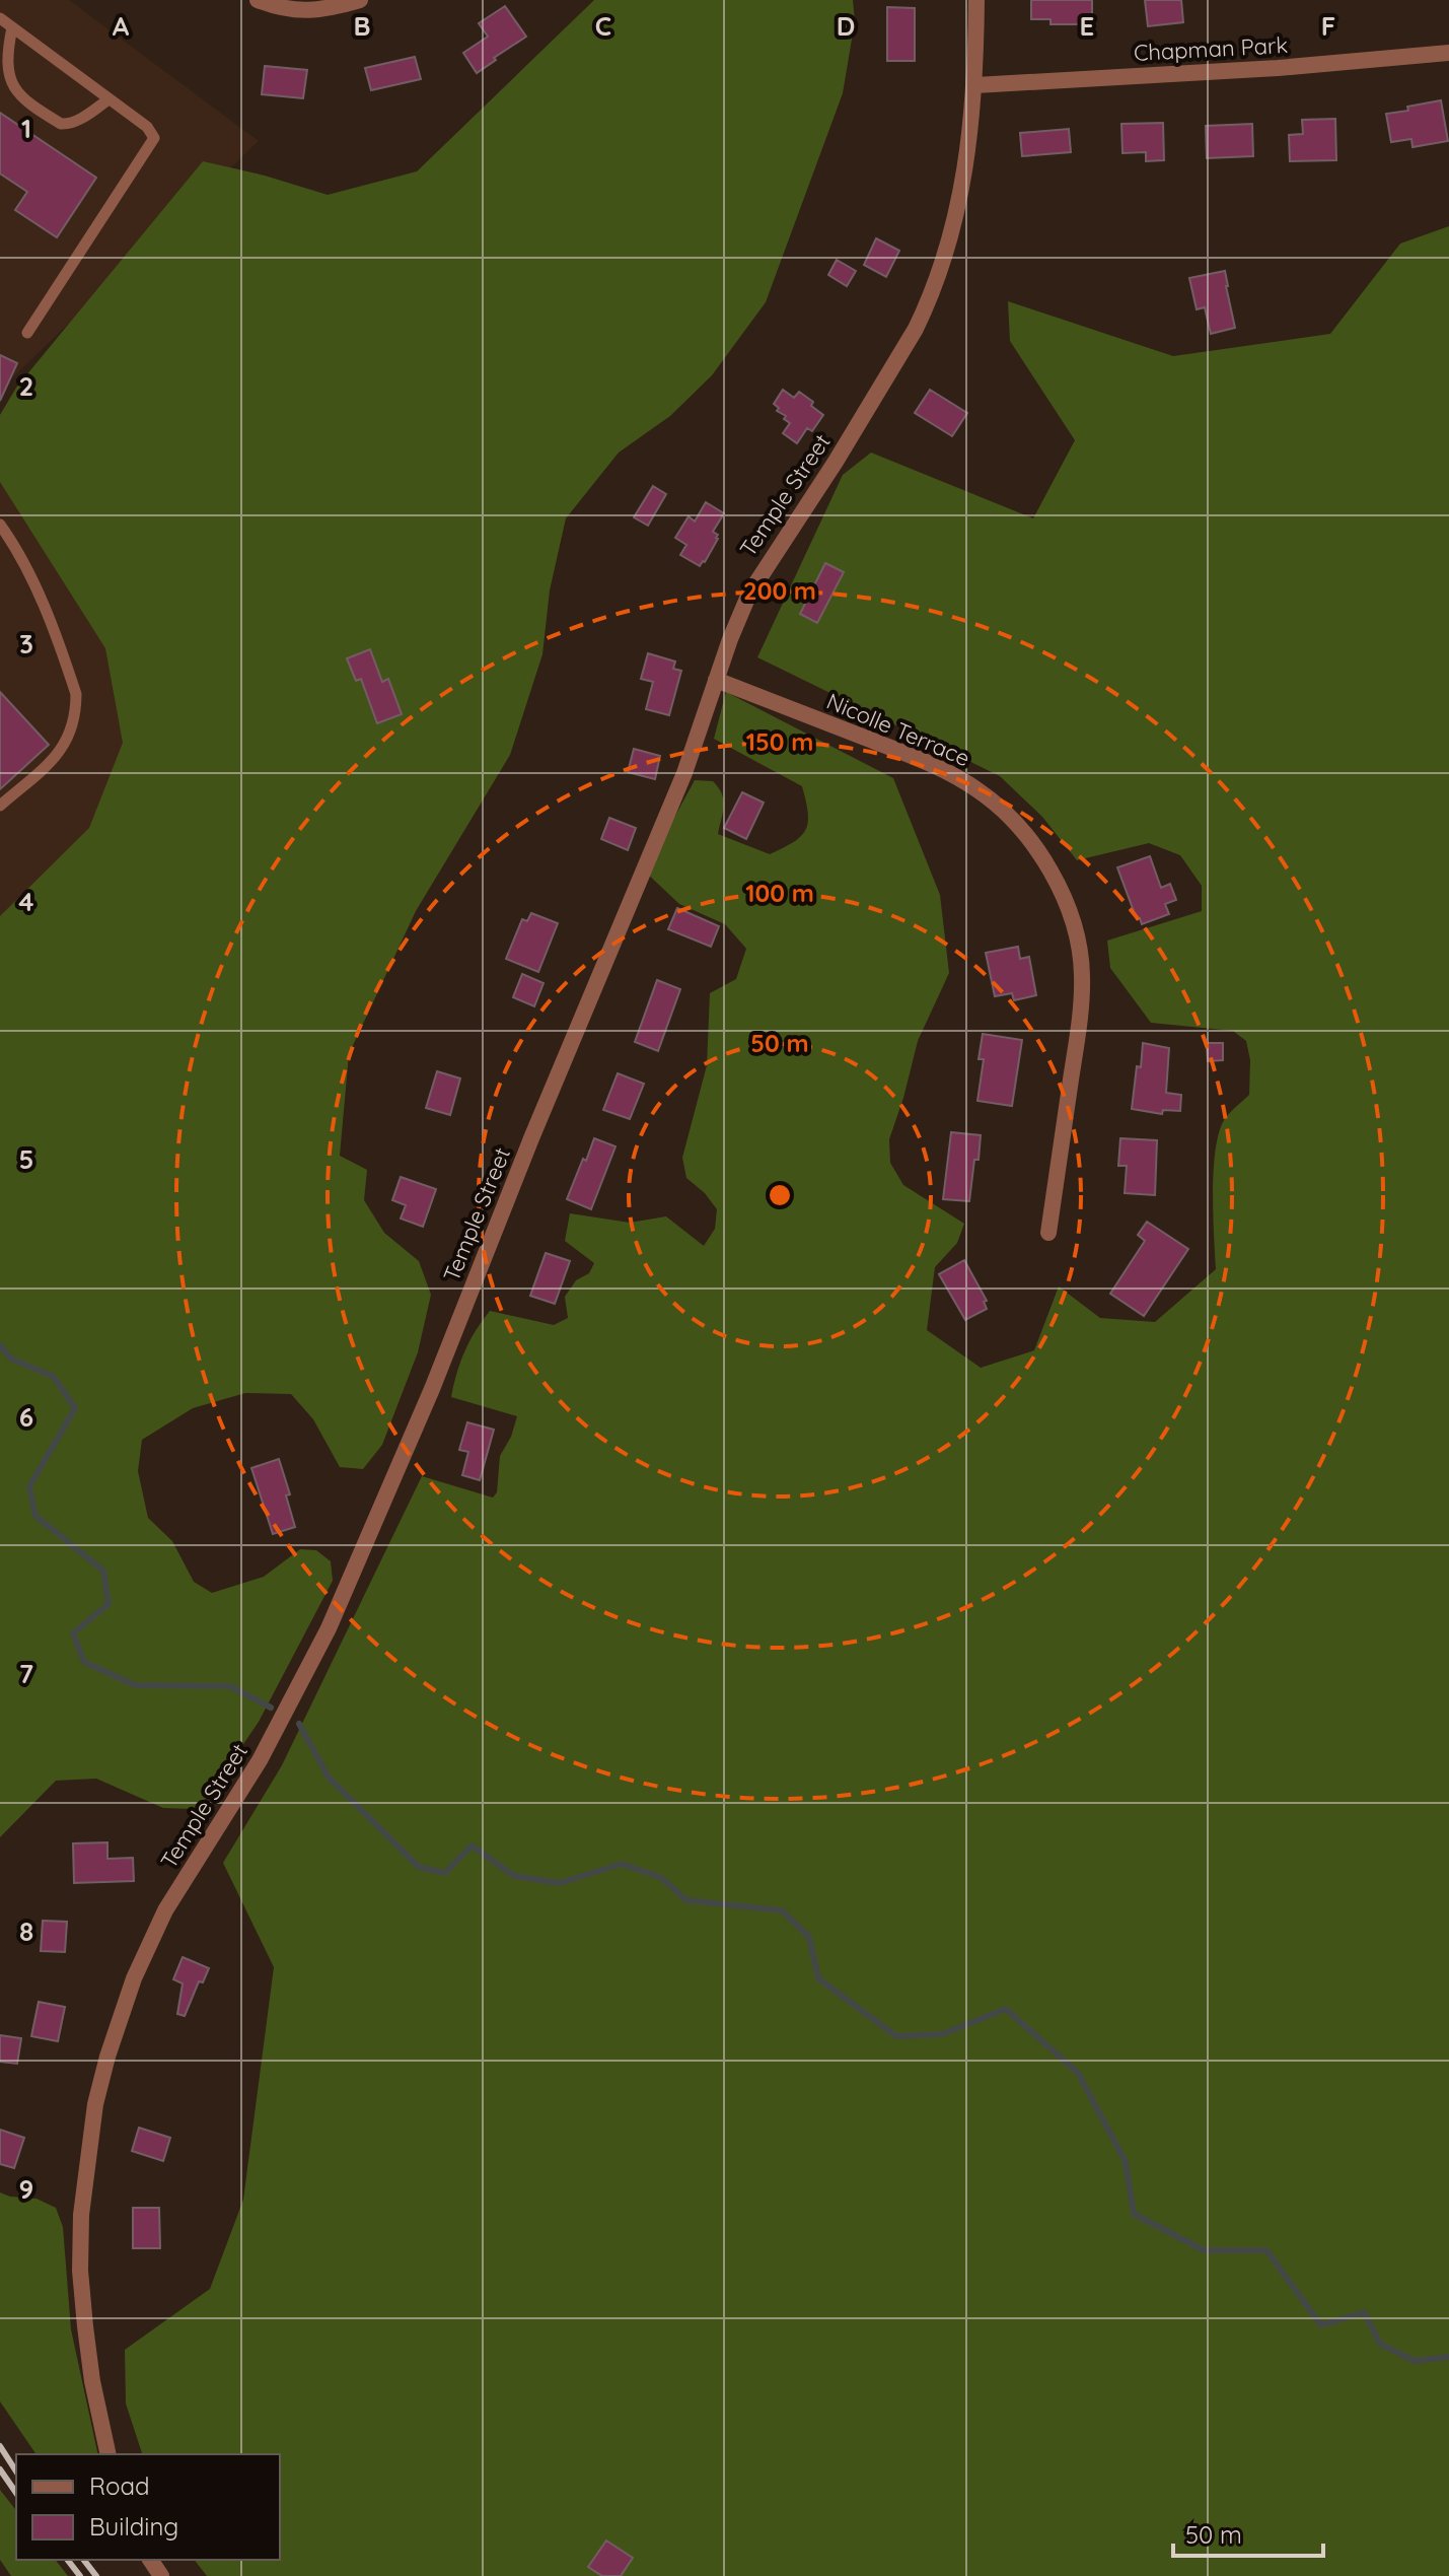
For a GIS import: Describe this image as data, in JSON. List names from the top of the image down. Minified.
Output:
{"streets":{"street":["Chapman Park","Temple Street","Nicolle Terrace"]},"crossings":[["Chapman Park","Temple Street"],["Temple Street","Nicolle Terrace"]],"legend":["Road","Building"],"scale_bar":"50 m","grid":{"columns":["A","B","C","D","E","F"],"rows":["1","2","3","4","5","6","7","8","9"]},"rings":["200 m","150 m","100 m","50 m"]}
